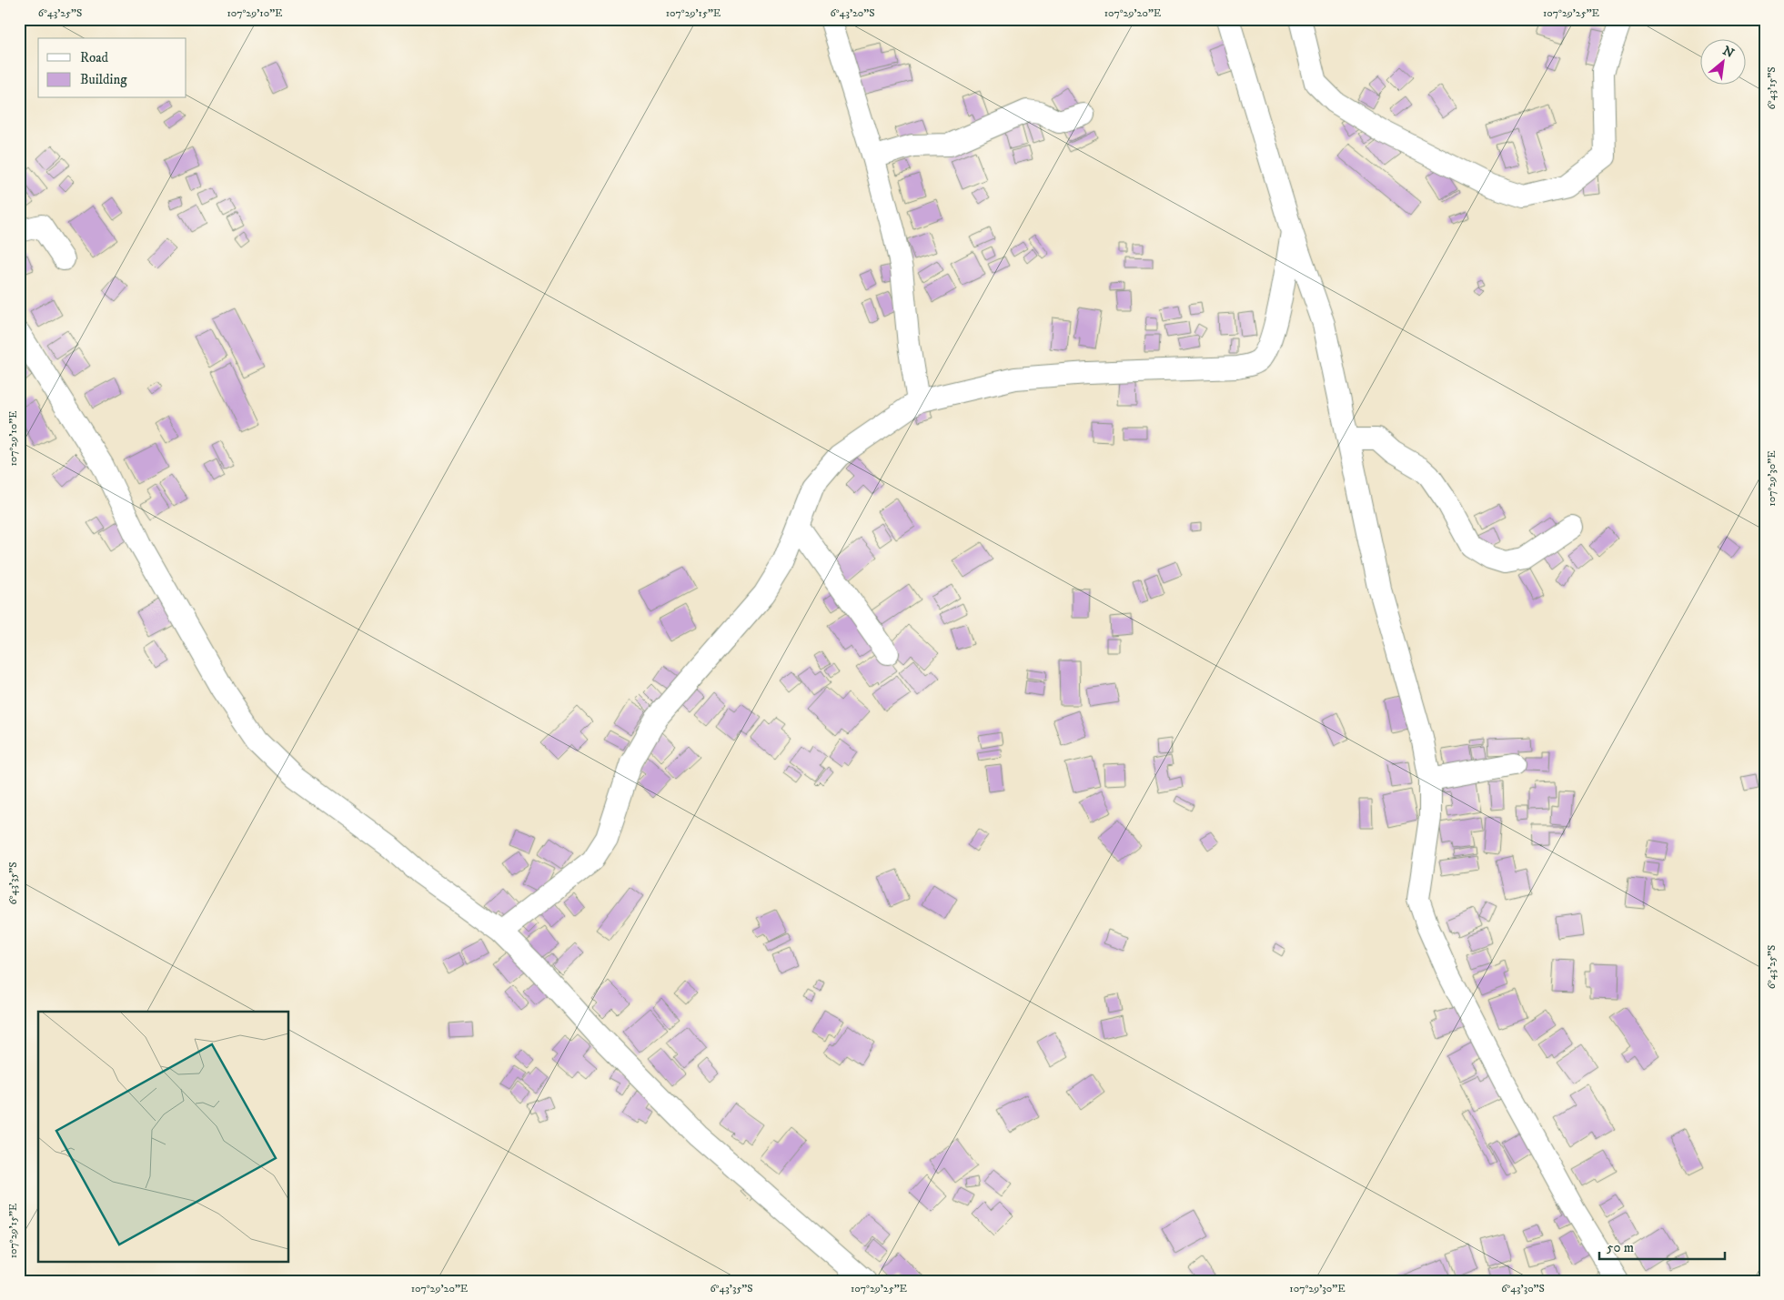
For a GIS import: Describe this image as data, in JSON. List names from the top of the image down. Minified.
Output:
{"legend":["Road","Building"],"scale_bar":"50 m","north":"top right","coordinates":["6°43'25\"S","107°29'10\"E","107°29'15\"E","6°43'20\"S","107°29'20\"E","107°29'25\"E","6°43'15\"S","107°29'30\"E","6°43'35\"S","6°43'30\"S"]}
